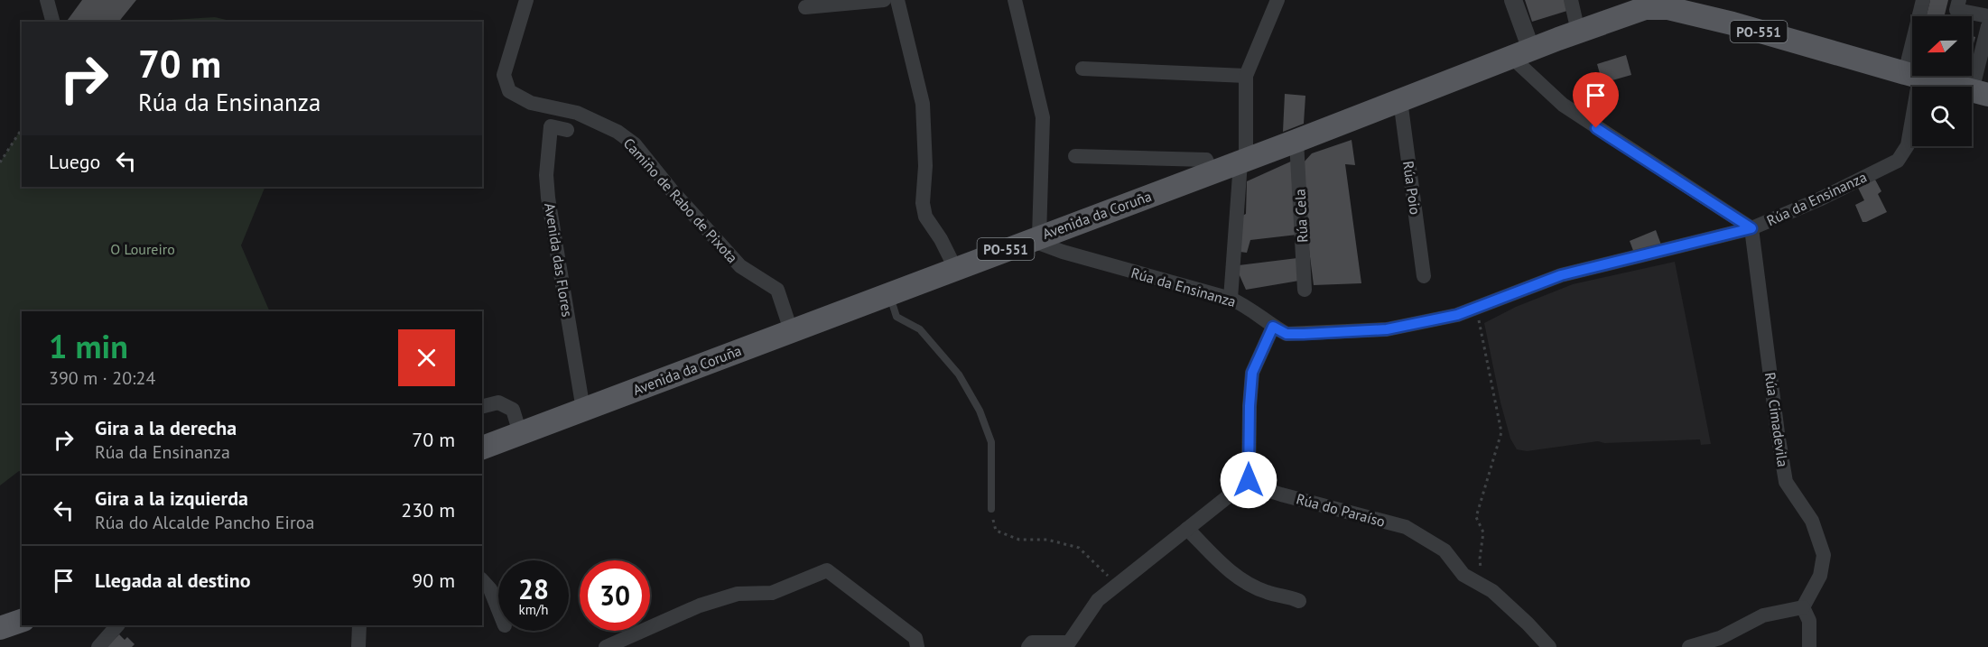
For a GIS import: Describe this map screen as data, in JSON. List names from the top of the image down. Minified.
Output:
{"streets":{"main road":["PO-551","Avenida da Coruña"],"street":["Rúa Poio","Rúa da Ensinanza","Camiño de Rabo de Pixota","Rúa Cela","Avenida das Flores","Rúa Cimadevila","Rúa do Paraíso"]},"crossings":[["PO-551","Rúa da Ensinanza"],["PO-551","Avenida da Coruña"],["Rúa Poio","Avenida da Coruña"],["Rúa da Ensinanza","Avenida da Coruña"],["Rúa da Ensinanza","Rúa Cimadevila"],["Camiño de Rabo de Pixota","Avenida da Coruña"],["Avenida da Coruña","Rúa Cela"],["Avenida da Coruña","Avenida das Flores"]],"parks":["O Loureiro"],"north":"left","page":{"turn":["70 m","Rúa da Ensinanza"],"then":"Luego","heading":["1 min","390 m · 20:24"],"list":[{"name":"Gira a la derecha","note":"Rúa da Ensinanza","value":"70 m"},{"name":"Gira a la izquierda","note":"Rúa do Alcalde Pancho Eiroa","value":"230 m"},{"name":"Llegada al destino","value":"90 m"}],"speed":"28 km/h","limit":"30"}}
